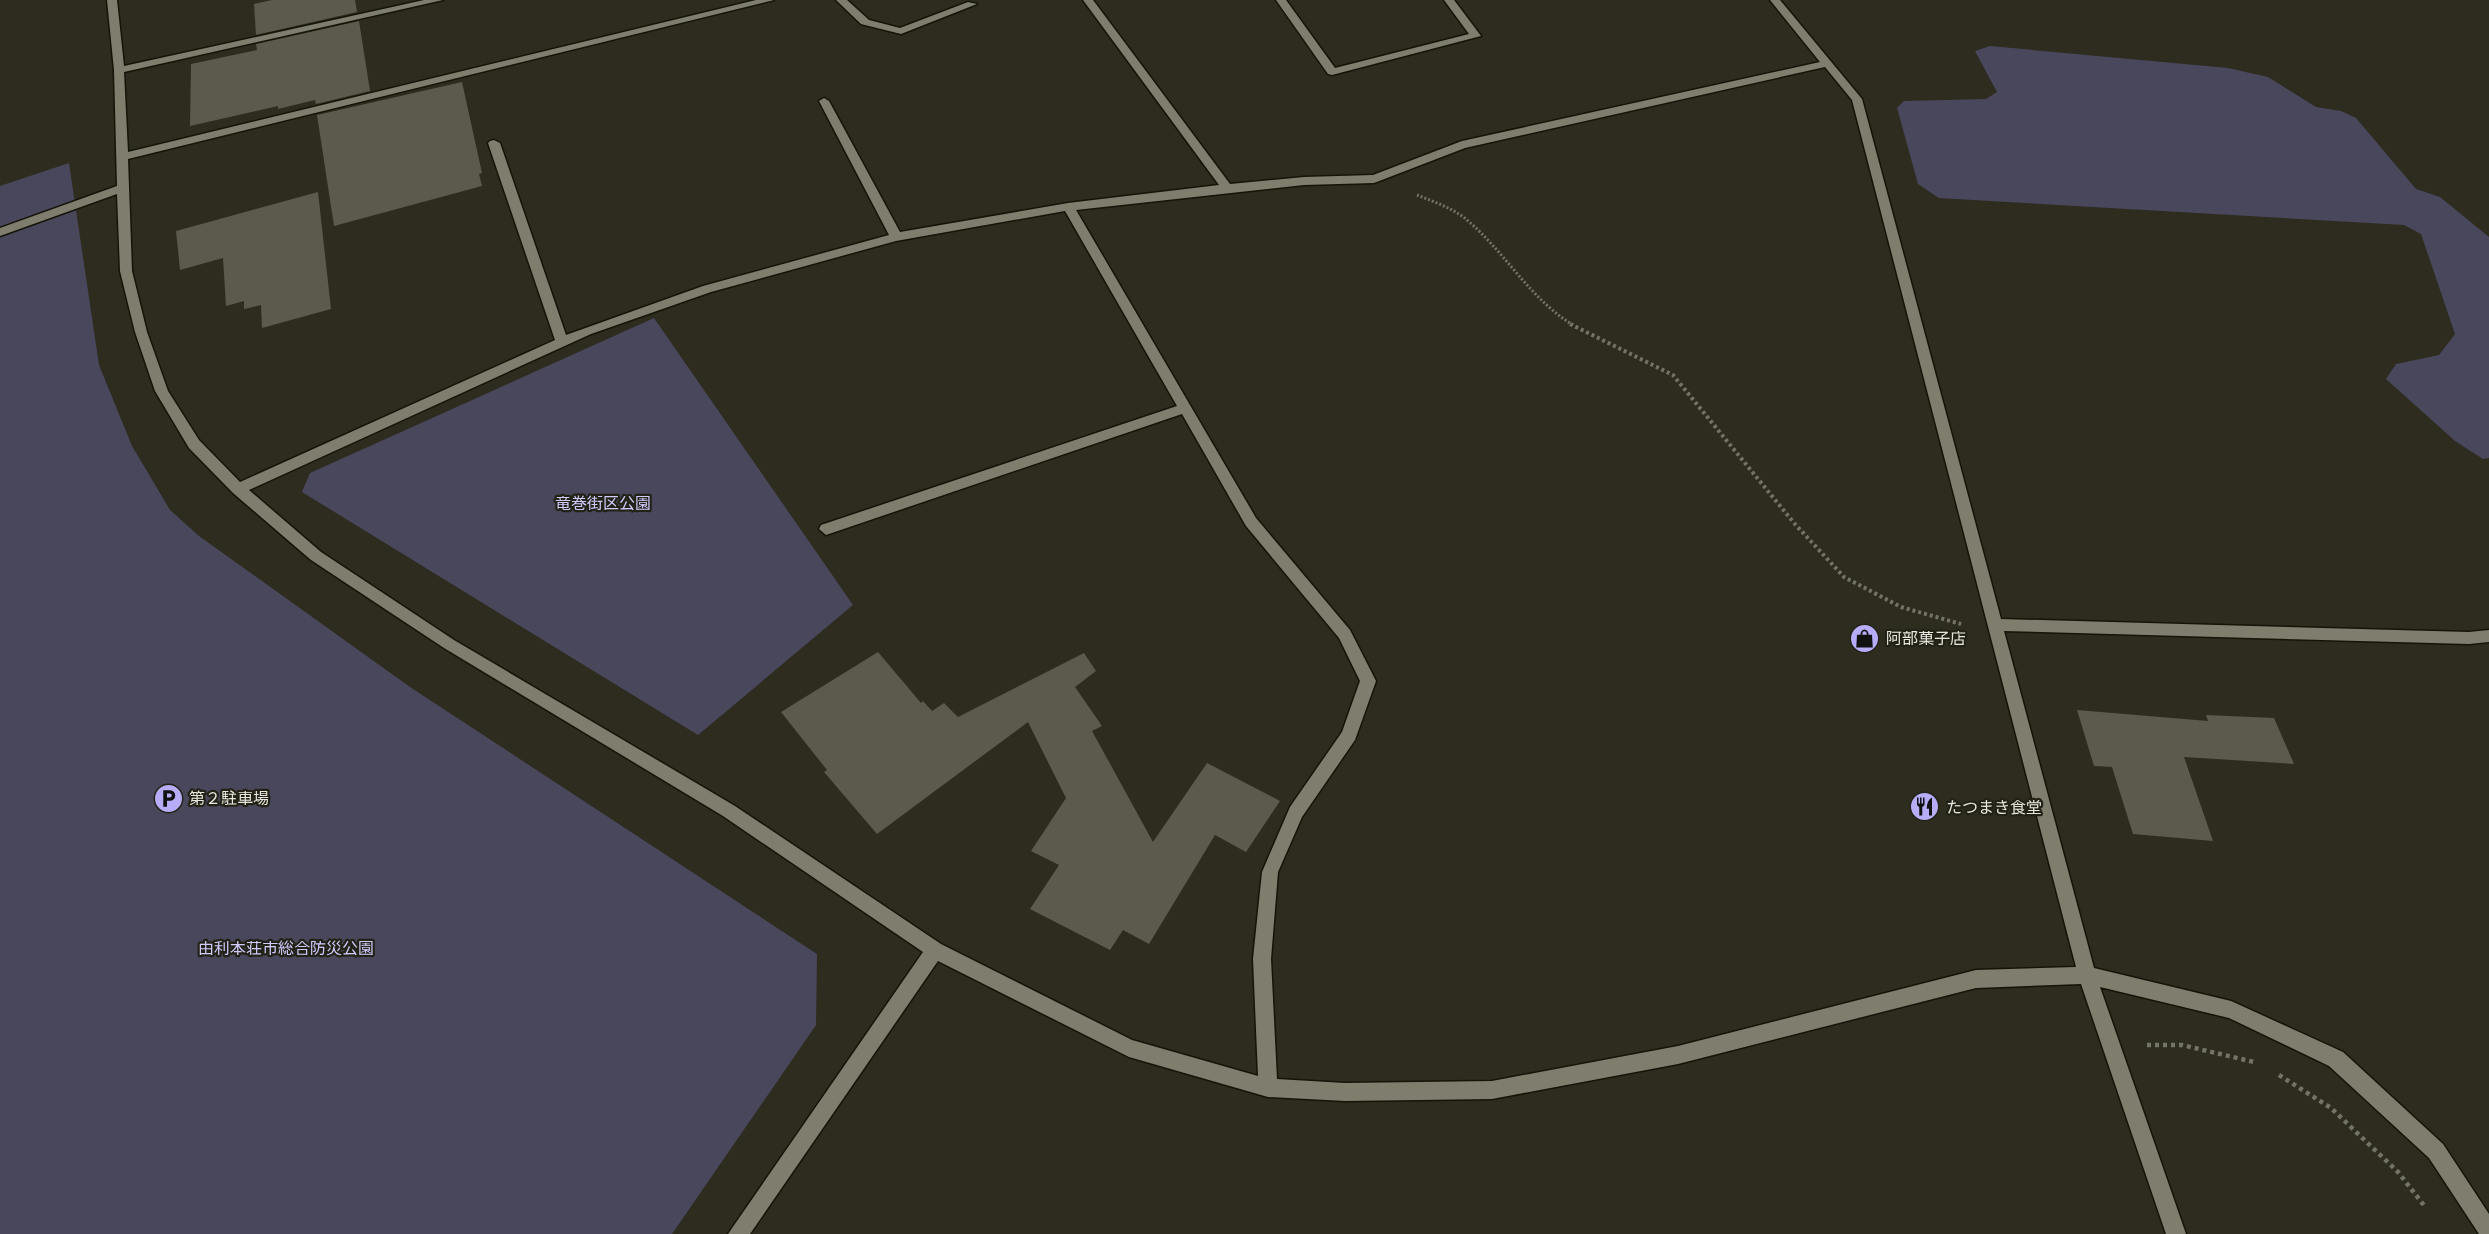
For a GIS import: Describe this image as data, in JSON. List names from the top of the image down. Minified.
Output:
{"parks":["竜巻街区公園","由利本荘市総合防災公園"],"places":{"shop":["阿部菓子店"],"parking":["第２駐車場"],"restaurant":["たつまき食堂"]}}
